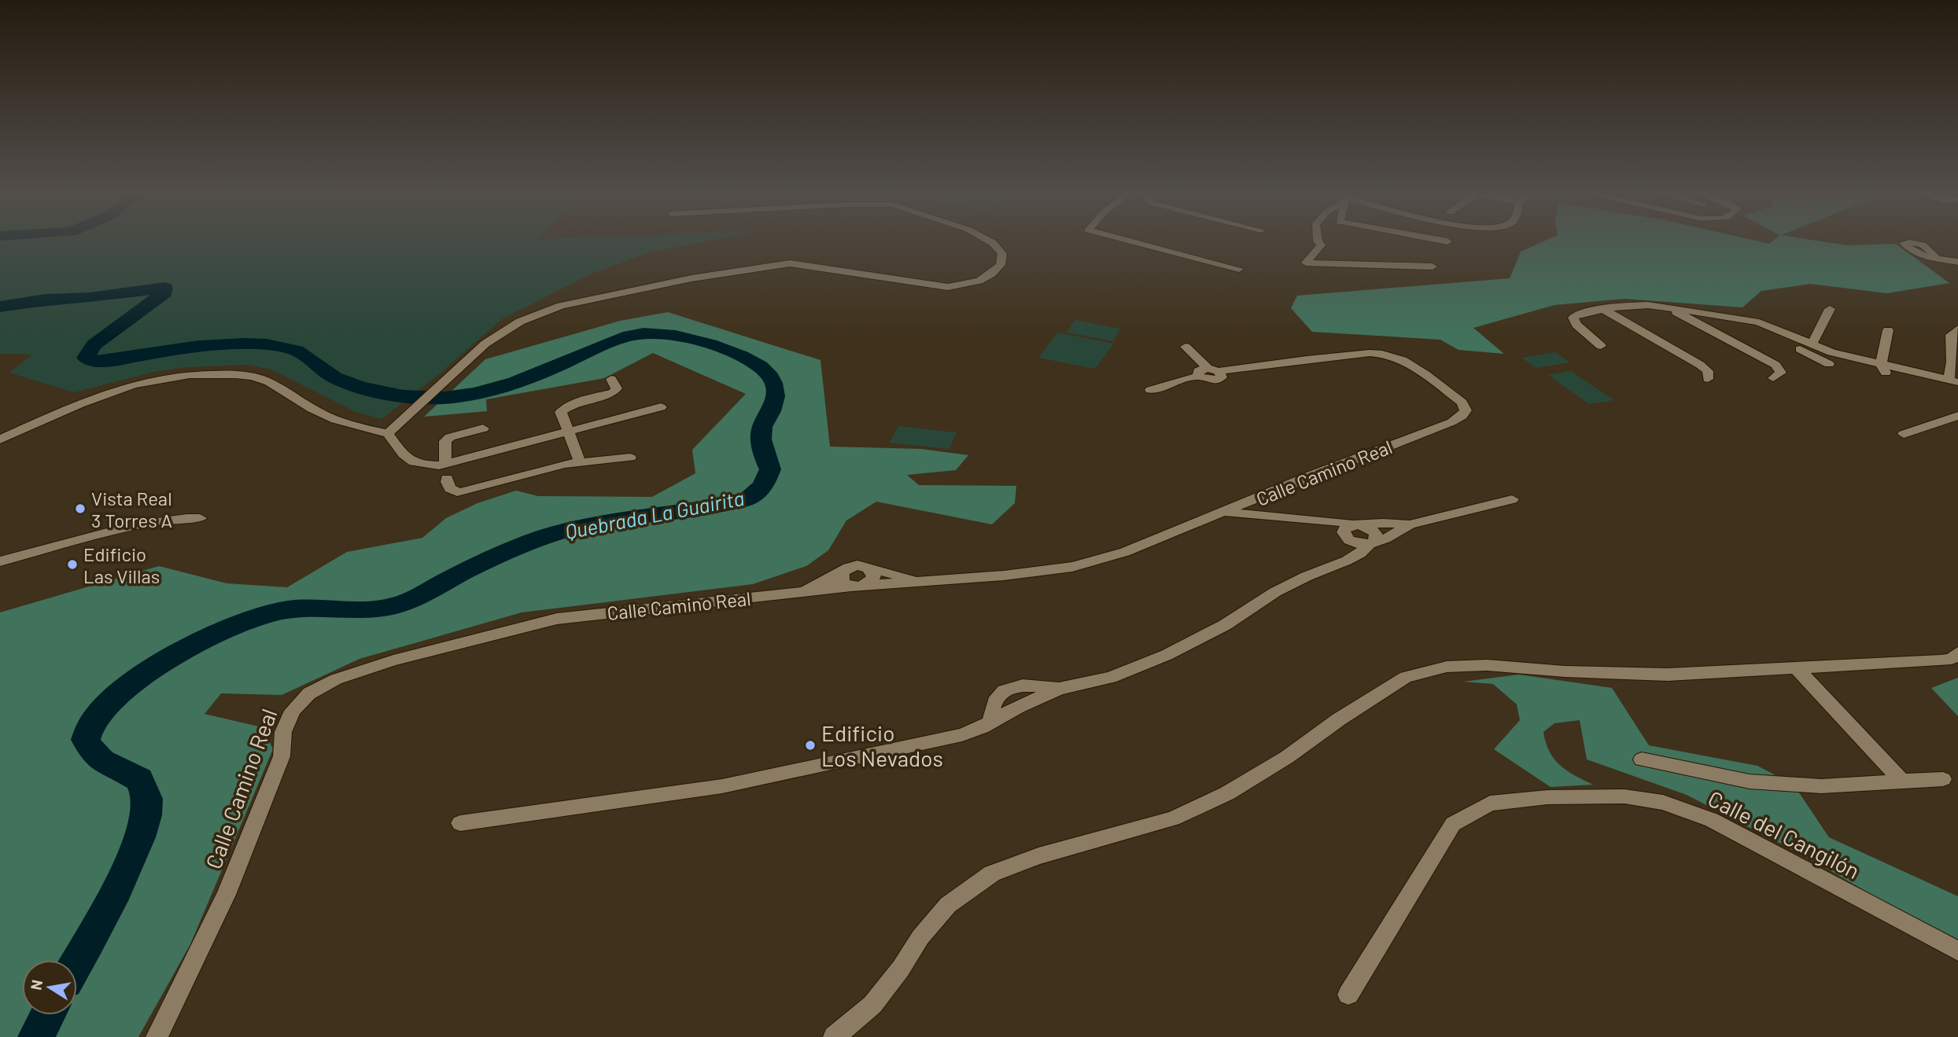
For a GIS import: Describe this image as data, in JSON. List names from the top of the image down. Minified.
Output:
{"streets":{"street":["Calle Camino Real","Calle del Cangilón"]},"water":["Quebrada La Guairita"],"places":["Vista Real 3 Torres A","Edificio Las Villas","Edificio Los Nevados"],"north":"left"}
